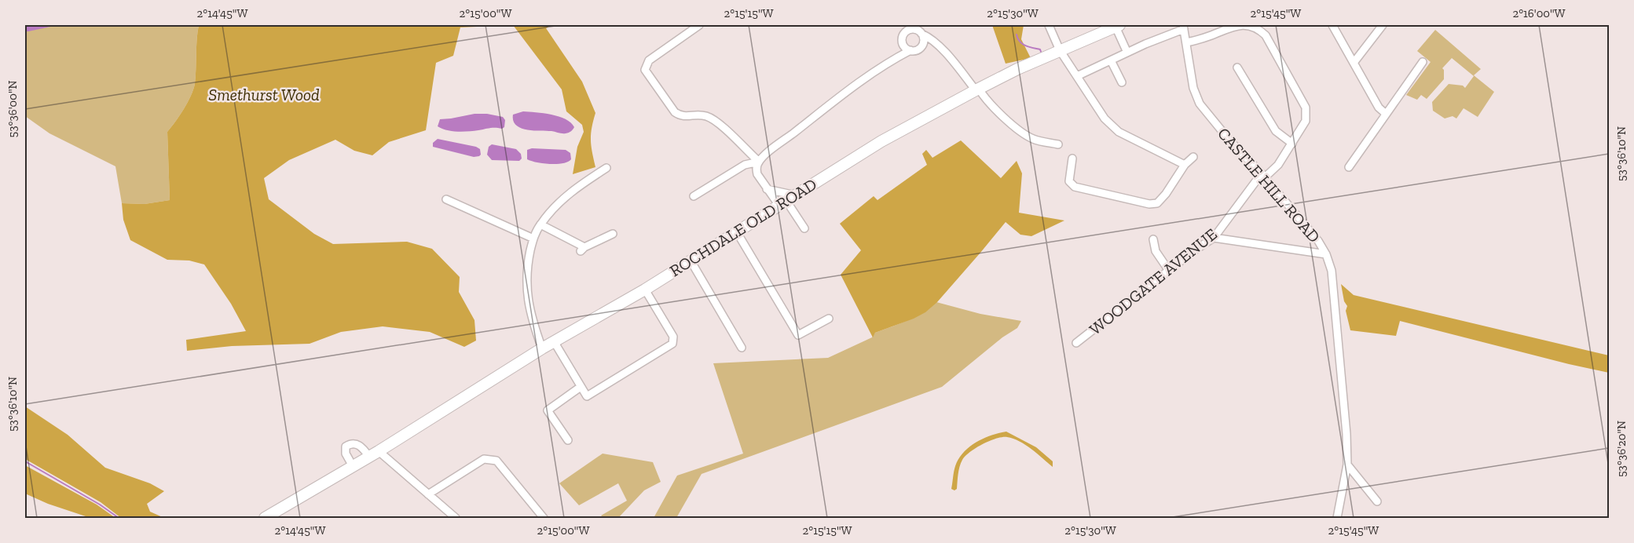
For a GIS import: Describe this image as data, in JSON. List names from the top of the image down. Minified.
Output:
{"streets":{"main road":["ROCHDALE OLD ROAD"],"street":["CASTLE HILL ROAD","WOODGATE AVENUE"]},"crossings":[["CASTLE HILL ROAD","WOODGATE AVENUE"]],"parks":["Smethurst Wood"],"coordinates":["2°14'45\"W","2°15'00\"W","2°15'15\"W","2°15'30\"W","2°15'45\"W","2°16'00\"W","53°36'00\"N","53°36'10\"N","53°36'20\"N"]}
